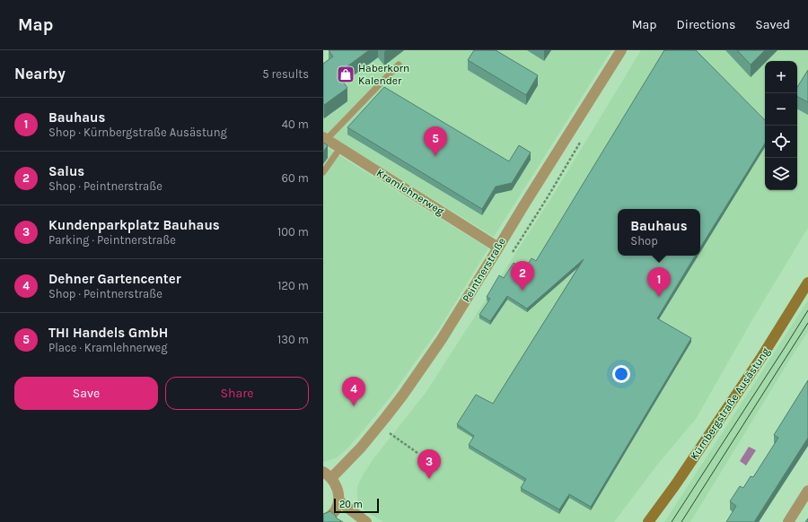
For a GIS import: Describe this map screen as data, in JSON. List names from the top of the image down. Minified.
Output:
{"streets":{"main road":["Kürnbergstraße Ausästung"],"street":["Kramlehnerweg","Peintnerstraße"]},"crossings":[["Kramlehnerweg","Peintnerstraße"]],"places":{"shop":["Haberkorn Kalender"]},"scale_bar":"20 m","page":{"header":"Map","nav":["Map","Directions","Saved"],"heading":["Nearby","5 results"],"map_buttons":["+","−"],"list":[{"mark":"1","name":"Bauhaus","note":"Shop · Kürnbergstraße Ausästung","value":"40 m"},{"mark":"2","name":"Salus","note":"Shop · Peintnerstraße","value":"60 m"},{"mark":"3","name":"Kundenparkplatz Bauhaus","note":"Parking · Peintnerstraße","value":"100 m"},{"mark":"4","name":"Dehner Gartencenter","note":"Shop · Peintnerstraße","value":"120 m"},{"mark":"5","name":"THI Handels GmbH","note":"Place · Kramlehnerweg","value":"130 m"}],"pins":["5","2","1","4","3"],"popup":["Bauhaus","Shop"],"buttons":["Save","Share"],"scale":"20 m"}}
